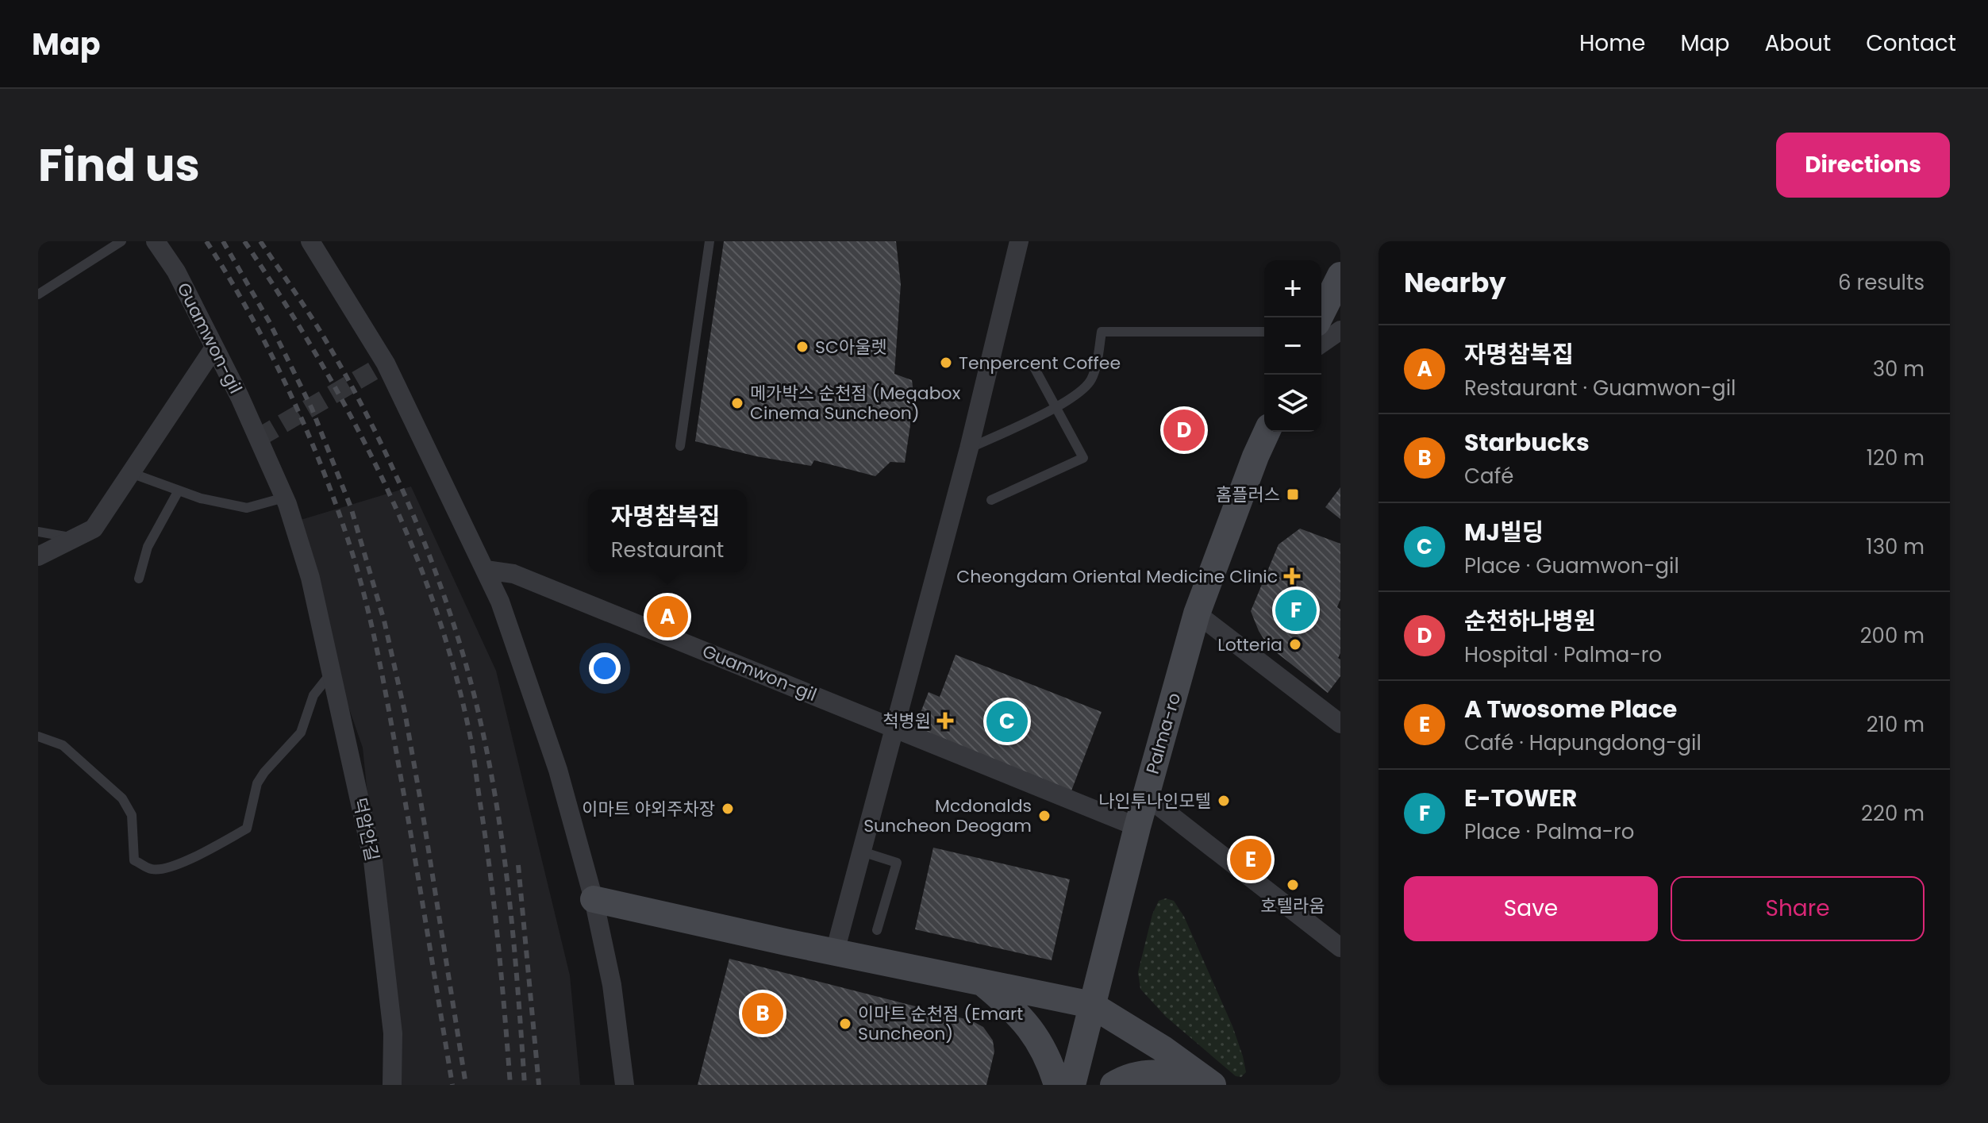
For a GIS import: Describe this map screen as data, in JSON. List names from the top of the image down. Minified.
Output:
{"streets":{"street":["Guamwon-gil","Palma-ro","덕암안길"]},"crossings":[["Guamwon-gil","Palma-ro"],["Guamwon-gil","덕암안길"]],"places":{"other":["SC아울렛","Tenpercent Coffee","메가박스 순천점 (Megabox Cinema Suncheon)","Lotteria","나인투나인모텔","이마트 야외주차장","Mcdonalds Suncheon Deogam","호텔라움","이마트 순천점 (Emart Suncheon)"],"transit":["홈플러스"],"health":["Cheongdam Oriental Medicine Clinic","척병원"]},"page":{"header":"Map","nav":["Home","Map","About","Contact"],"title":"Find us","buttons":["Directions",["Save","Share"]],"heading":["Nearby","6 results"],"map_buttons":["+","−"],"list":[{"mark":"A","name":"자명참복집","note":"Restaurant · Guamwon-gil","value":"30 m"},{"mark":"B","name":"Starbucks","note":"Café","value":"120 m"},{"mark":"C","name":"MJ빌딩","note":"Place · Guamwon-gil","value":"130 m"},{"mark":"D","name":"순천하나병원","note":"Hospital · Palma-ro","value":"200 m"},{"mark":"E","name":"A Twosome Place","note":"Café · Hapungdong-gil","value":"210 m"},{"mark":"F","name":"E-TOWER","note":"Place · Palma-ro","value":"220 m"}],"pins":["D","F","A","C","E","B"],"popup":["자명참복집","Restaurant"]}}
